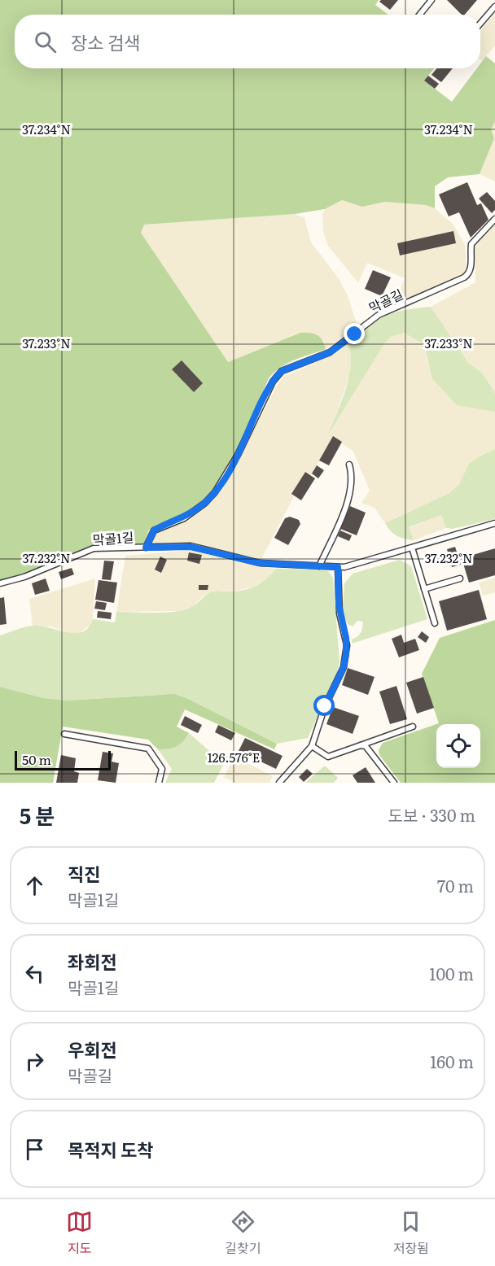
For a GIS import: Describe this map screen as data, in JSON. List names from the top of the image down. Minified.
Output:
{"streets":{"lane":["막골길","막골1길"]},"crossings":[["막골길","막골1길"]],"scale_bar":"50 m","page":{"search":"장소 검색","scale":"50 m","heading":["5 분","도보 · 330 m"],"list":[["직진","막골1길","70 m"],["좌회전","막골1길","100 m"],["우회전","막골길","160 m"],"목적지 도착"],"nav":["지도","길찾기","저장됨"]},"coordinates":["37.234°N","37.233°N","37.232°N","126.576°E"]}
